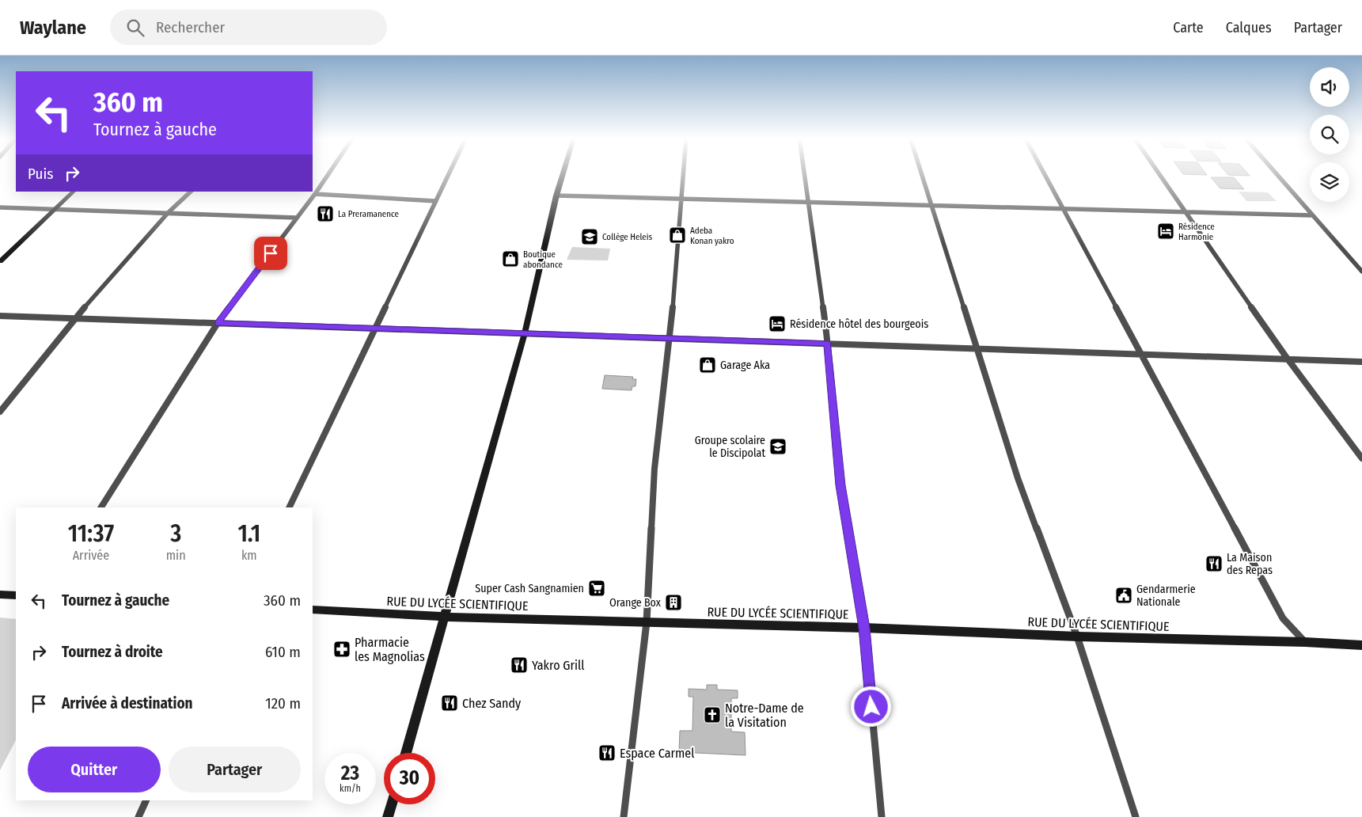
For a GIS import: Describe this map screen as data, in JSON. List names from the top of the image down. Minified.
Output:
{"streets":{"street":["RUE DU LYCÉE SCIENTIFIQUE"]},"places":{"restaurant":["La Preramanence","La Maison des Repas","Yakro Grill","Chez Sandy","Espace Carmel"],"hotel":["Résidence Harmonie","Résidence hôtel des bourgeois"],"shop":["Adeba Konan yakro","Boutique abondance","Garage Aka"],"school or university":["Collège Heleis","Groupe scolaire le Discipolat"],"supermarket":["Super Cash Sangnamien"],"public building":["Gendarmerie Nationale"],"building":["Orange Box"],"pharmacy":["Pharmacie les Magnolias"],"church":["Notre-Dame de la Visitation"]},"page":{"header":"Waylane","search":"Rechercher","nav":["Carte","Calques","Partager"],"turn":["360 m","Tournez à gauche"],"then":"Puis","eta":["11:37","Arrivée","3","min","1.1","km"],"list":[{"name":"Tournez à gauche","value":"360 m"},{"name":"Tournez à droite","value":"610 m"},{"name":"Arrivée à destination","value":"120 m"}],"buttons":["Quitter","Partager"],"speed":"23 km/h","limit":"30"}}
